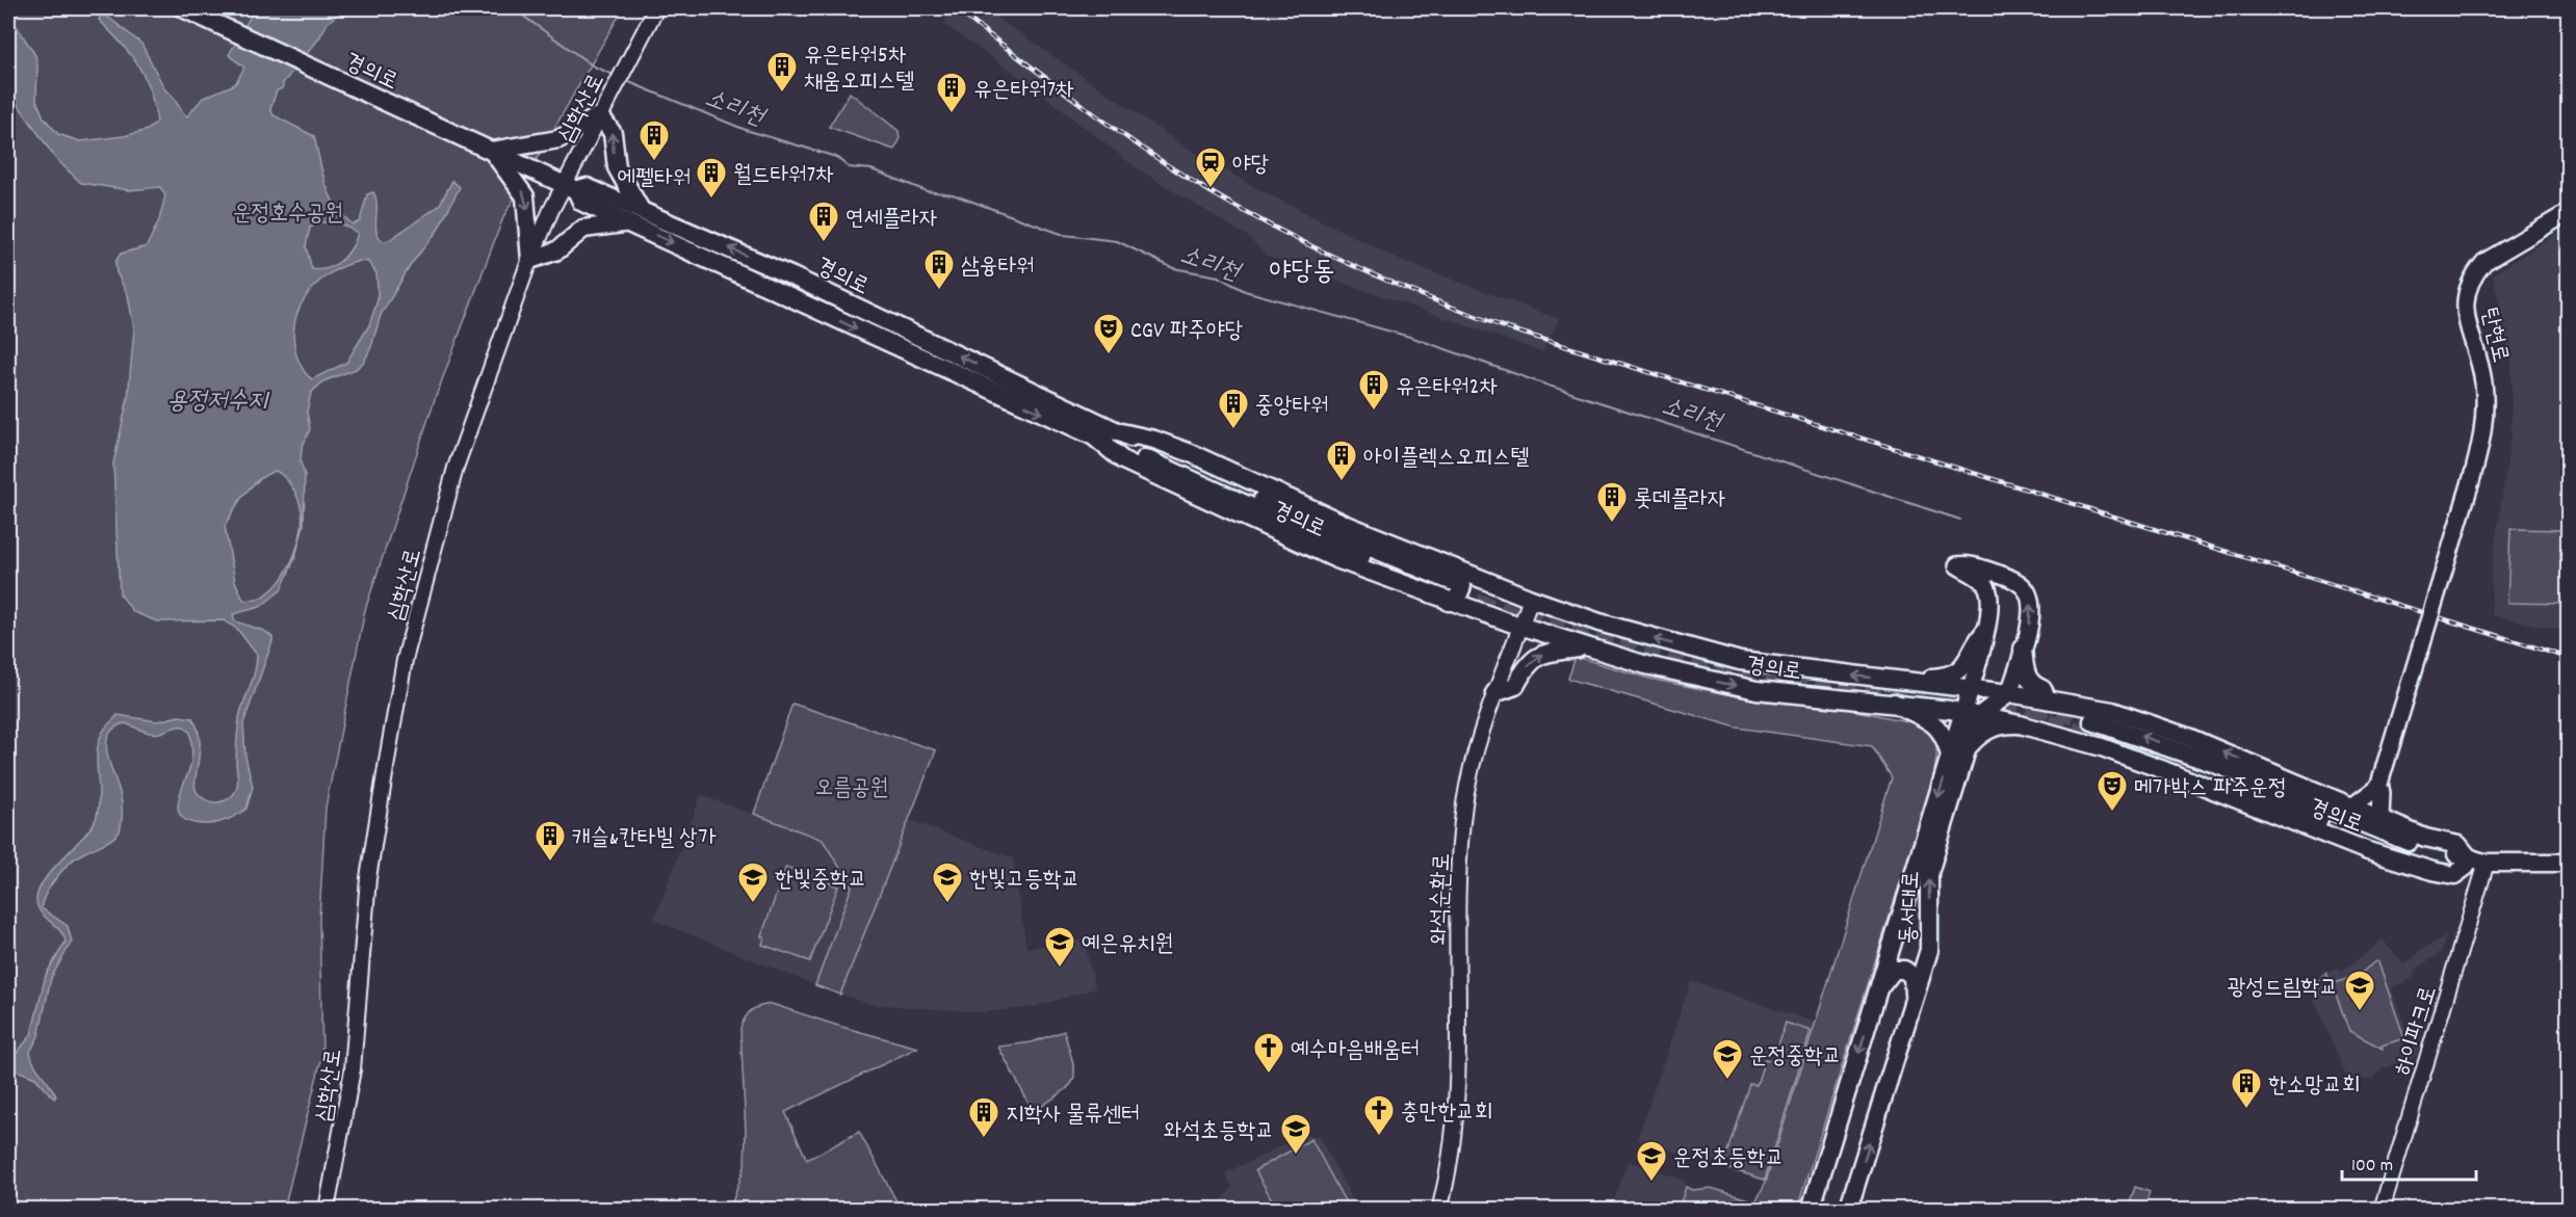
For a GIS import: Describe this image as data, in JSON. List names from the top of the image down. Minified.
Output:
{"streets":{"main road":["경의로","탄현로","동서대로"],"street":["심학산로","와석순환로","하이파크로"]},"crossings":[["경의로","심학산로"],["경의로","와석순환로"],["경의로","동서대로"],["경의로","하이파크로"]],"districts":["야당동"],"water":["소리천","용정저수지"],"parks":["운정호수공원","오름공원"],"places":{"building":["유은타워5차 채움오피스텔","유은타워7차","에펠타워","월드타워7차","연세플라자","삼융타워","유은타워2차","중앙타워","아이플렉스오피스텔","롯데플라자","캐슬&칸타빌 상가","한소망교회","지학사 물류센터"],"station":["야당"],"theatre":["CGV 파주야당","메가박스 파주운정"],"school or university":["한빛중학교","한빛고등학교","예은유치원","광성드림학교","운정중학교","와석초등학교","운정초등학교"],"church":["예수마음배움터","충만한교회"]},"scale_bar":"100 m"}
